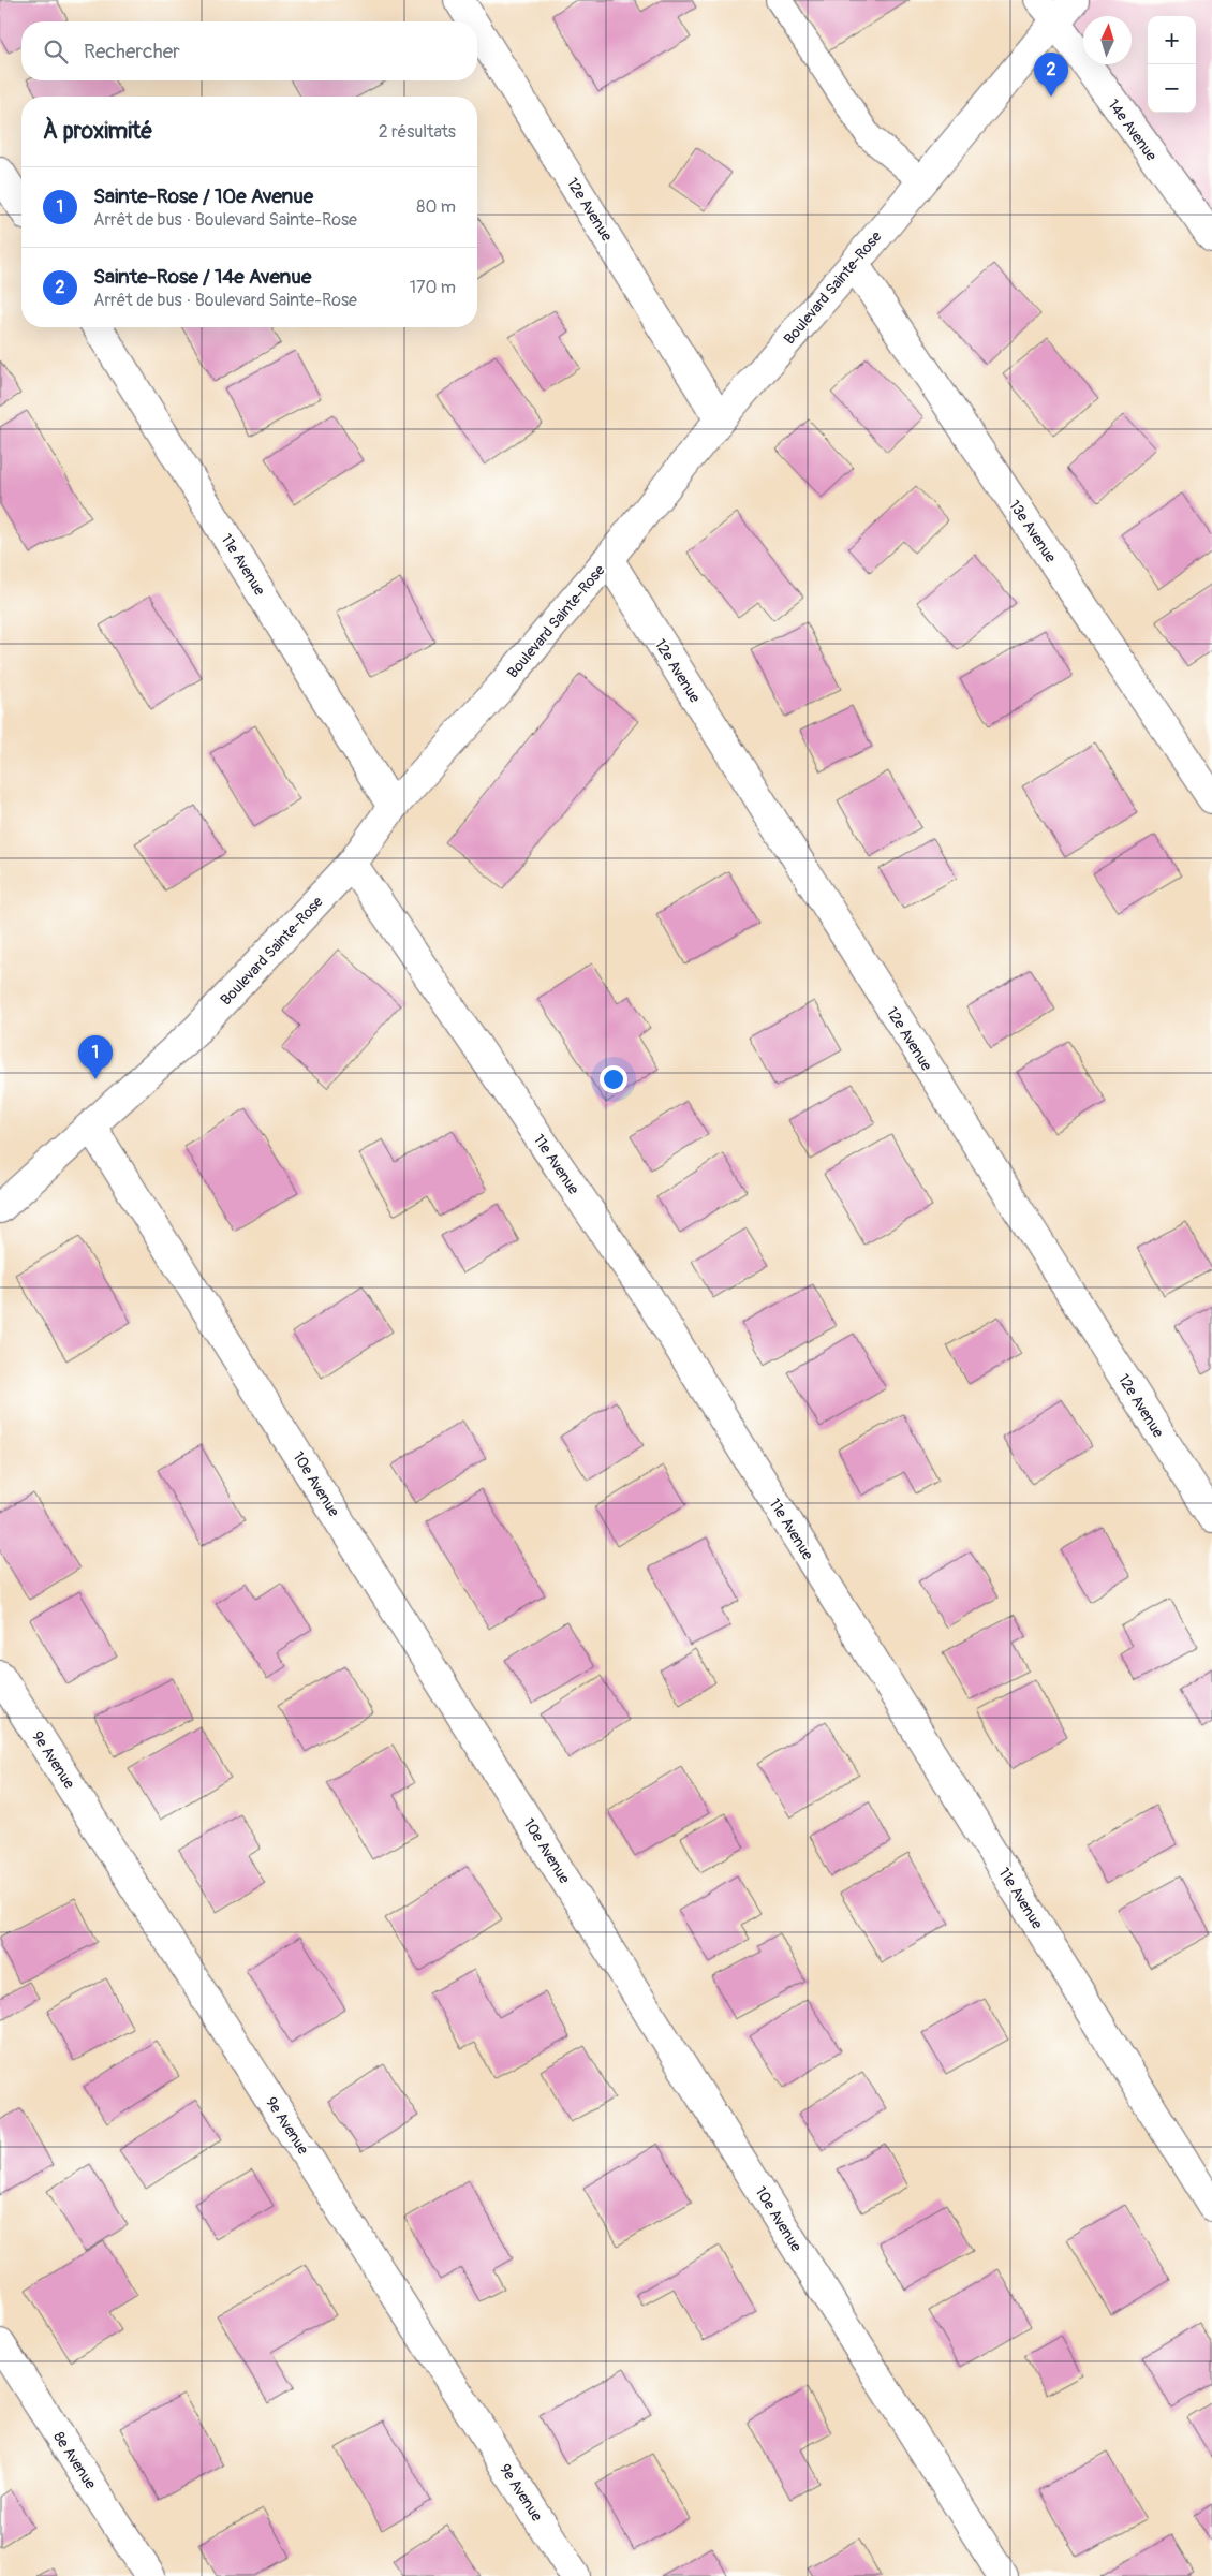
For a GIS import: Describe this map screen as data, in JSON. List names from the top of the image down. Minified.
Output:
{"streets":{"street":["14e Avenue","12e Avenue","Boulevard Sainte-Rose","13e Avenue","11e Avenue","10e Avenue","9e Avenue","8e Avenue"]},"crossings":[["14e Avenue","Boulevard Sainte-Rose"],["12e Avenue","Boulevard Sainte-Rose"],["Boulevard Sainte-Rose","13e Avenue"],["Boulevard Sainte-Rose","11e Avenue"],["Boulevard Sainte-Rose","10e Avenue"]],"north":"top","page":{"map_buttons":["+","−"],"search":"Rechercher","pins":["2","1"],"heading":["À proximité","2 résultats"],"list":[{"mark":"1","name":"Sainte-Rose / 10e Avenue","note":"Arrêt de bus · Boulevard Sainte-Rose","value":"80 m"},{"mark":"2","name":"Sainte-Rose / 14e Avenue","note":"Arrêt de bus · Boulevard Sainte-Rose","value":"170 m"}]}}
